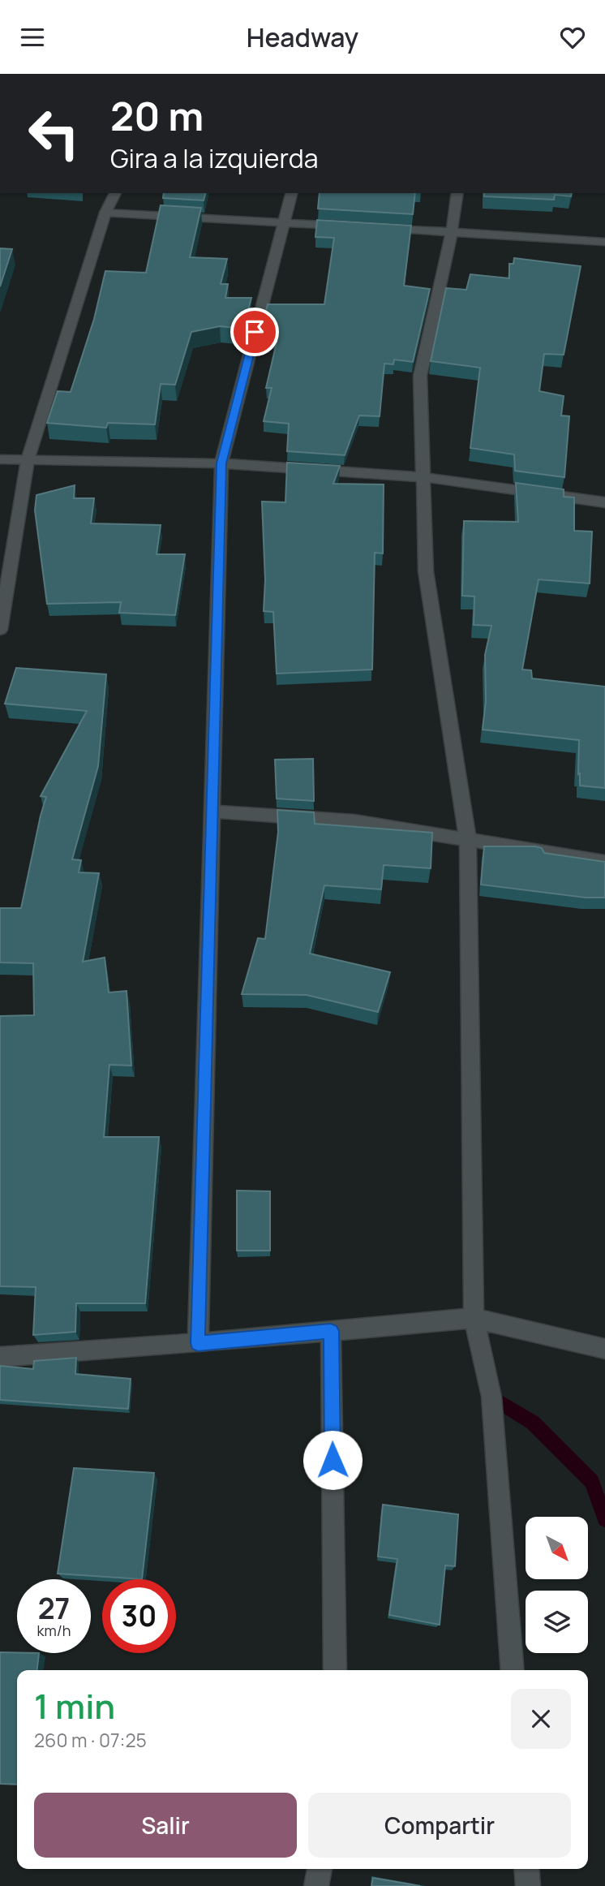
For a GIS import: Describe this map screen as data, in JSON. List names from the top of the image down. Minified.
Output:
{"north":"bottom right","page":{"header":"Headway","turn":["20 m","Gira a la izquierda"],"speed":"27 km/h","limit":"30","heading":["1 min","260 m · 07:25"],"buttons":["Salir","Compartir"]}}
